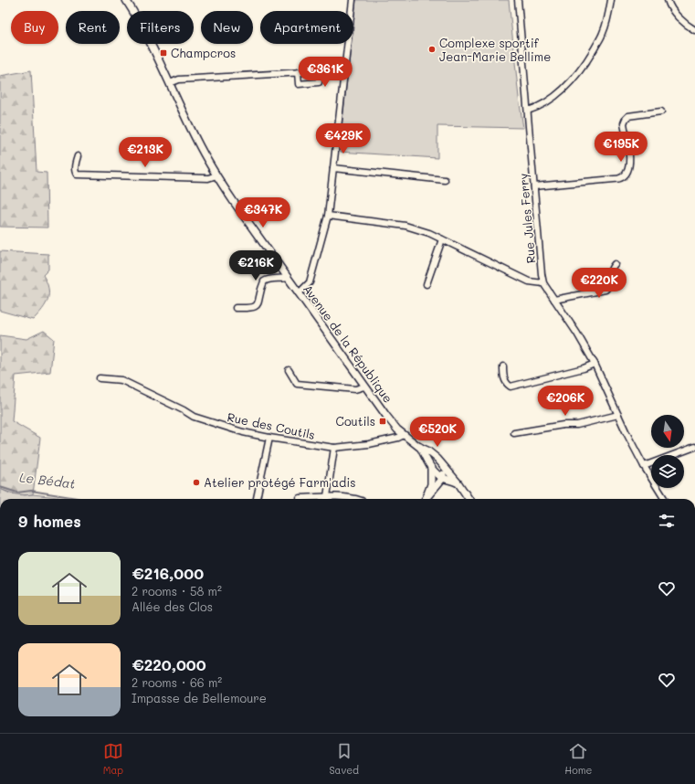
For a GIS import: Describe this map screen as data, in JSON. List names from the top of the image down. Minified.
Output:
{"streets":{"street":["Rue Jules Ferry","Avenue de la République","Rue des Coutils"]},"crossings":[["Avenue de la République","Rue des Coutils"]],"water":["Le Bédat"],"places":{"other":["Complexe sportif Jean-Marie Bellime","Atelier protégé Farm'adis"],"transit":["Champcros","Coutils"]},"north":"bottom","page":{"chip":["Buy","Rent","Filters","New","Apartment"],"price":["€361K","€429K","€195K","€213K","€347K","€216K","€220K","€206K","€520K"],"heading":"9 homes","list":[{"name":"€216,000","note":"2 rooms · 58 m² · Allée des Clos"},{"name":"€220,000","note":"2 rooms · 66 m² · Impasse de Bellemoure"}],"tabs":["Map","Saved","Home"]}}
